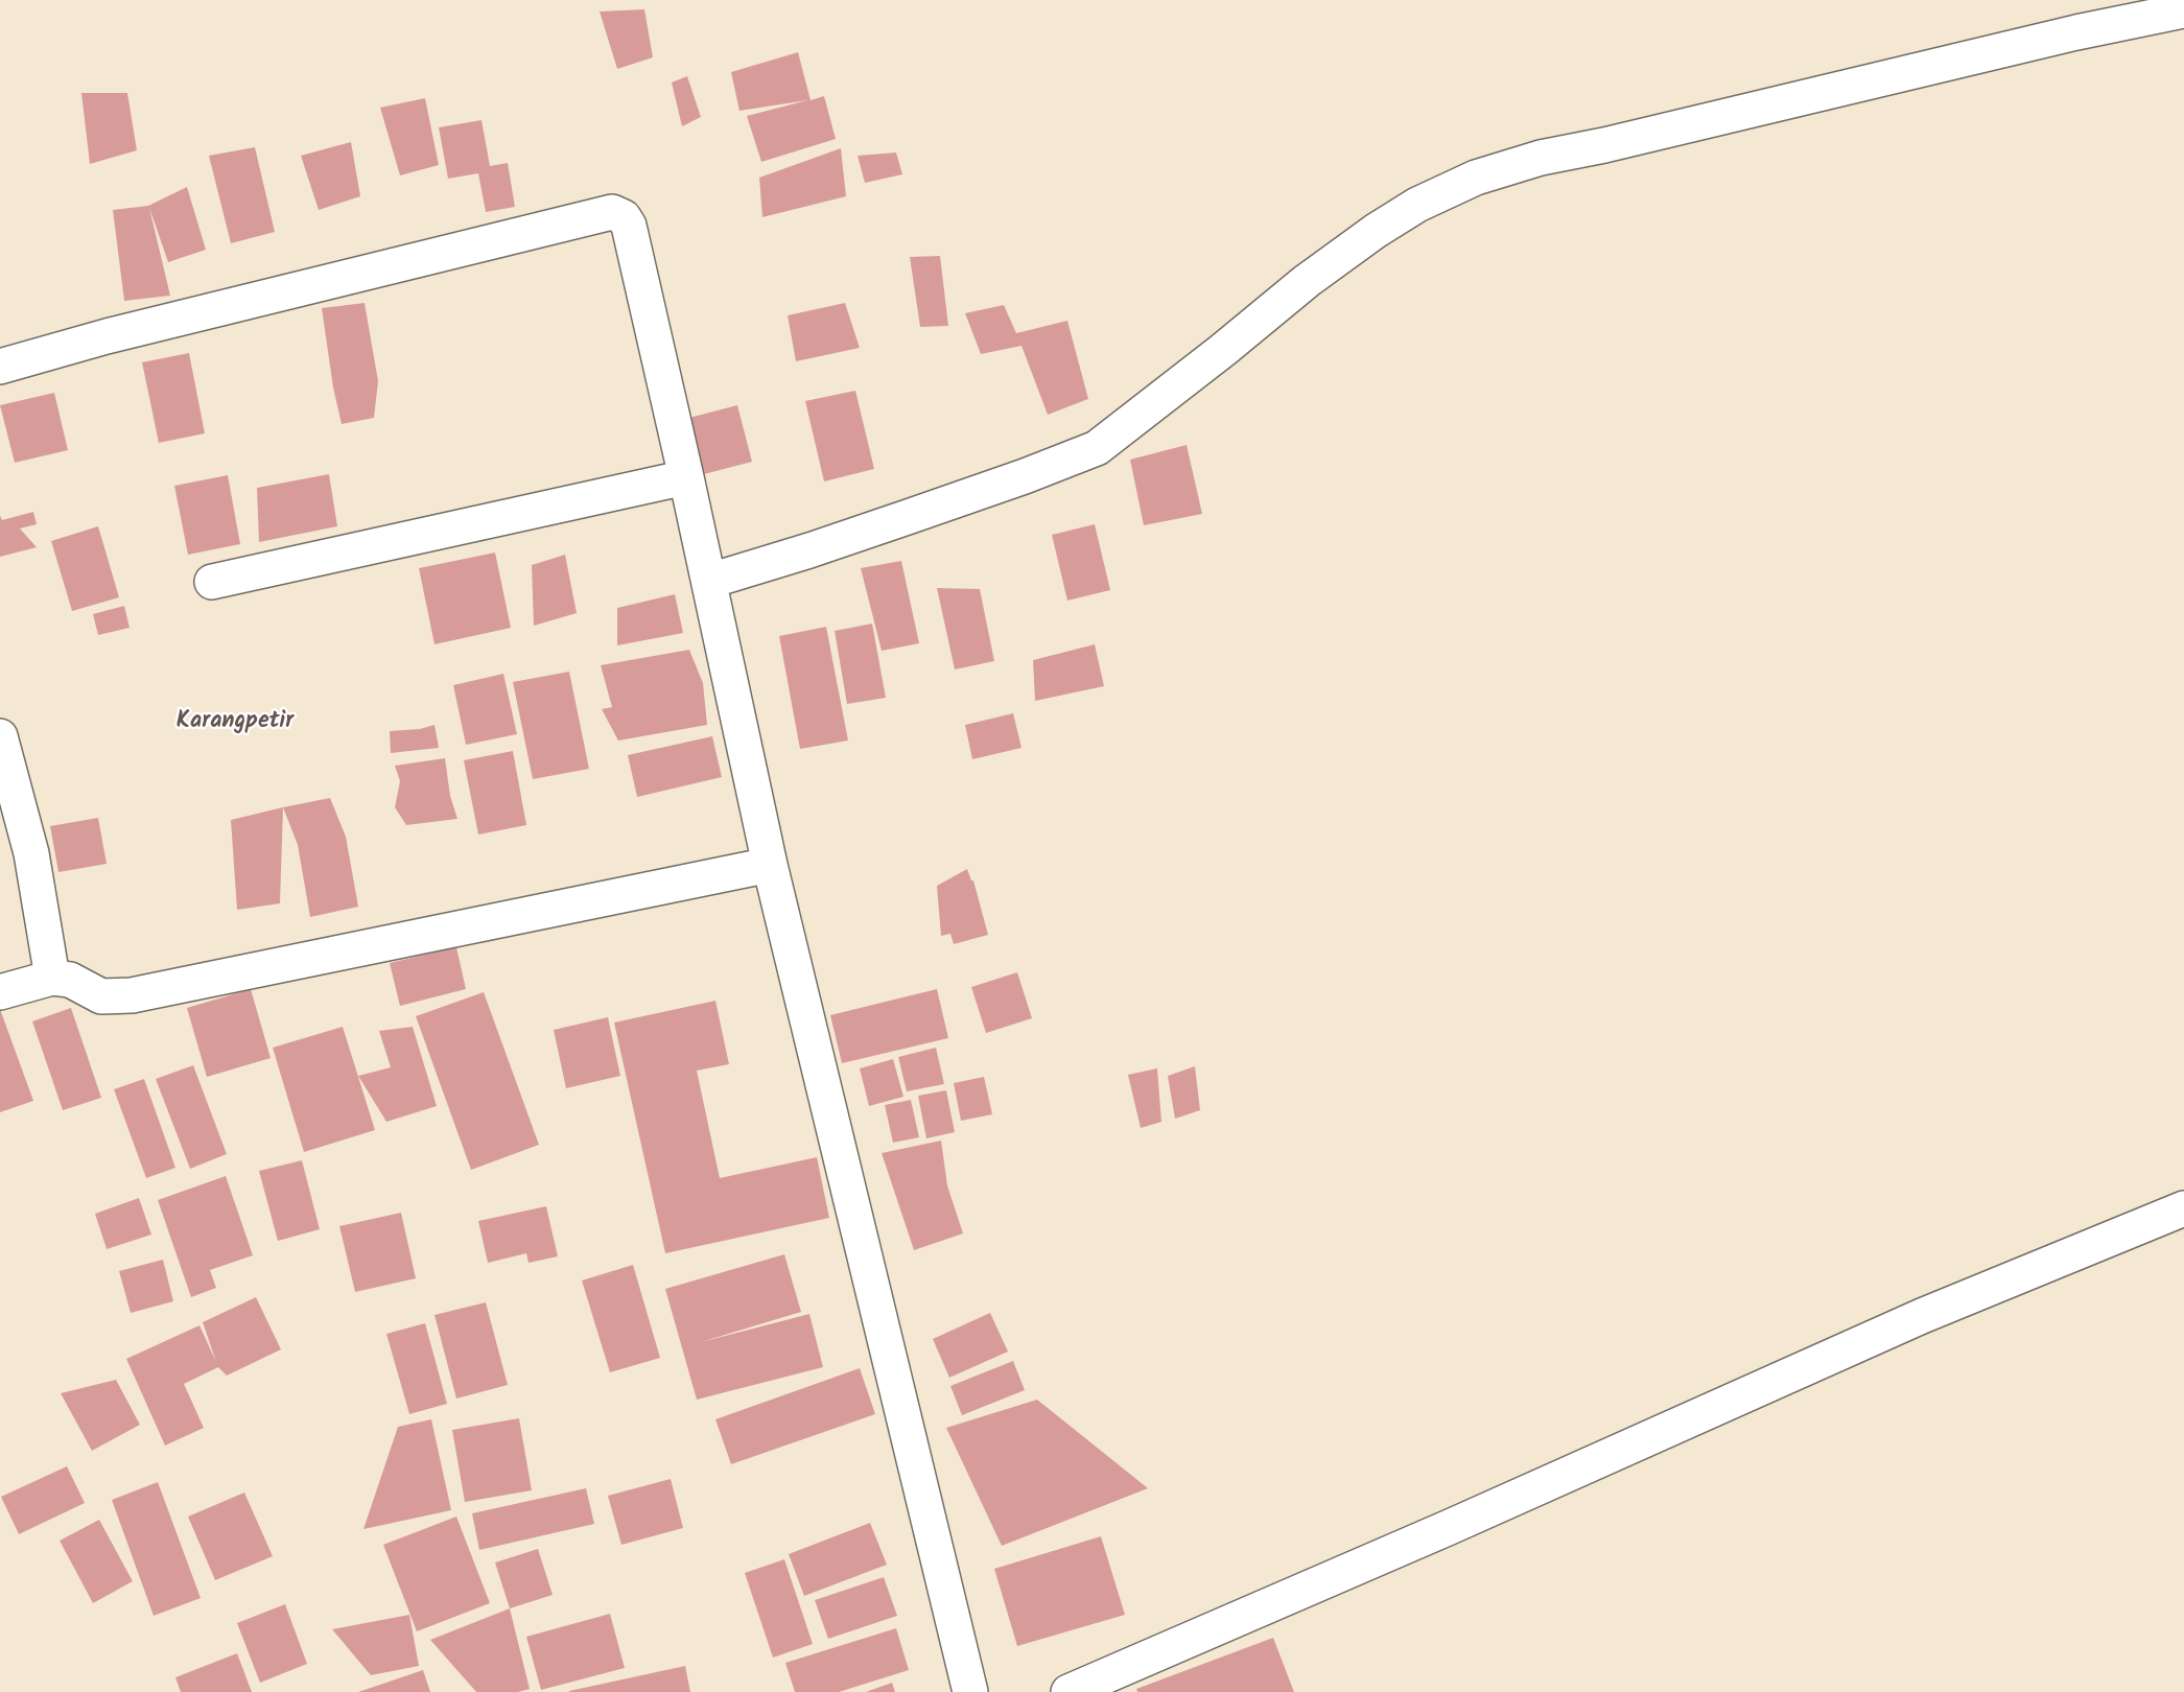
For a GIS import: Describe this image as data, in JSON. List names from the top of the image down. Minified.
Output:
{"districts":["Karangpetir"]}
